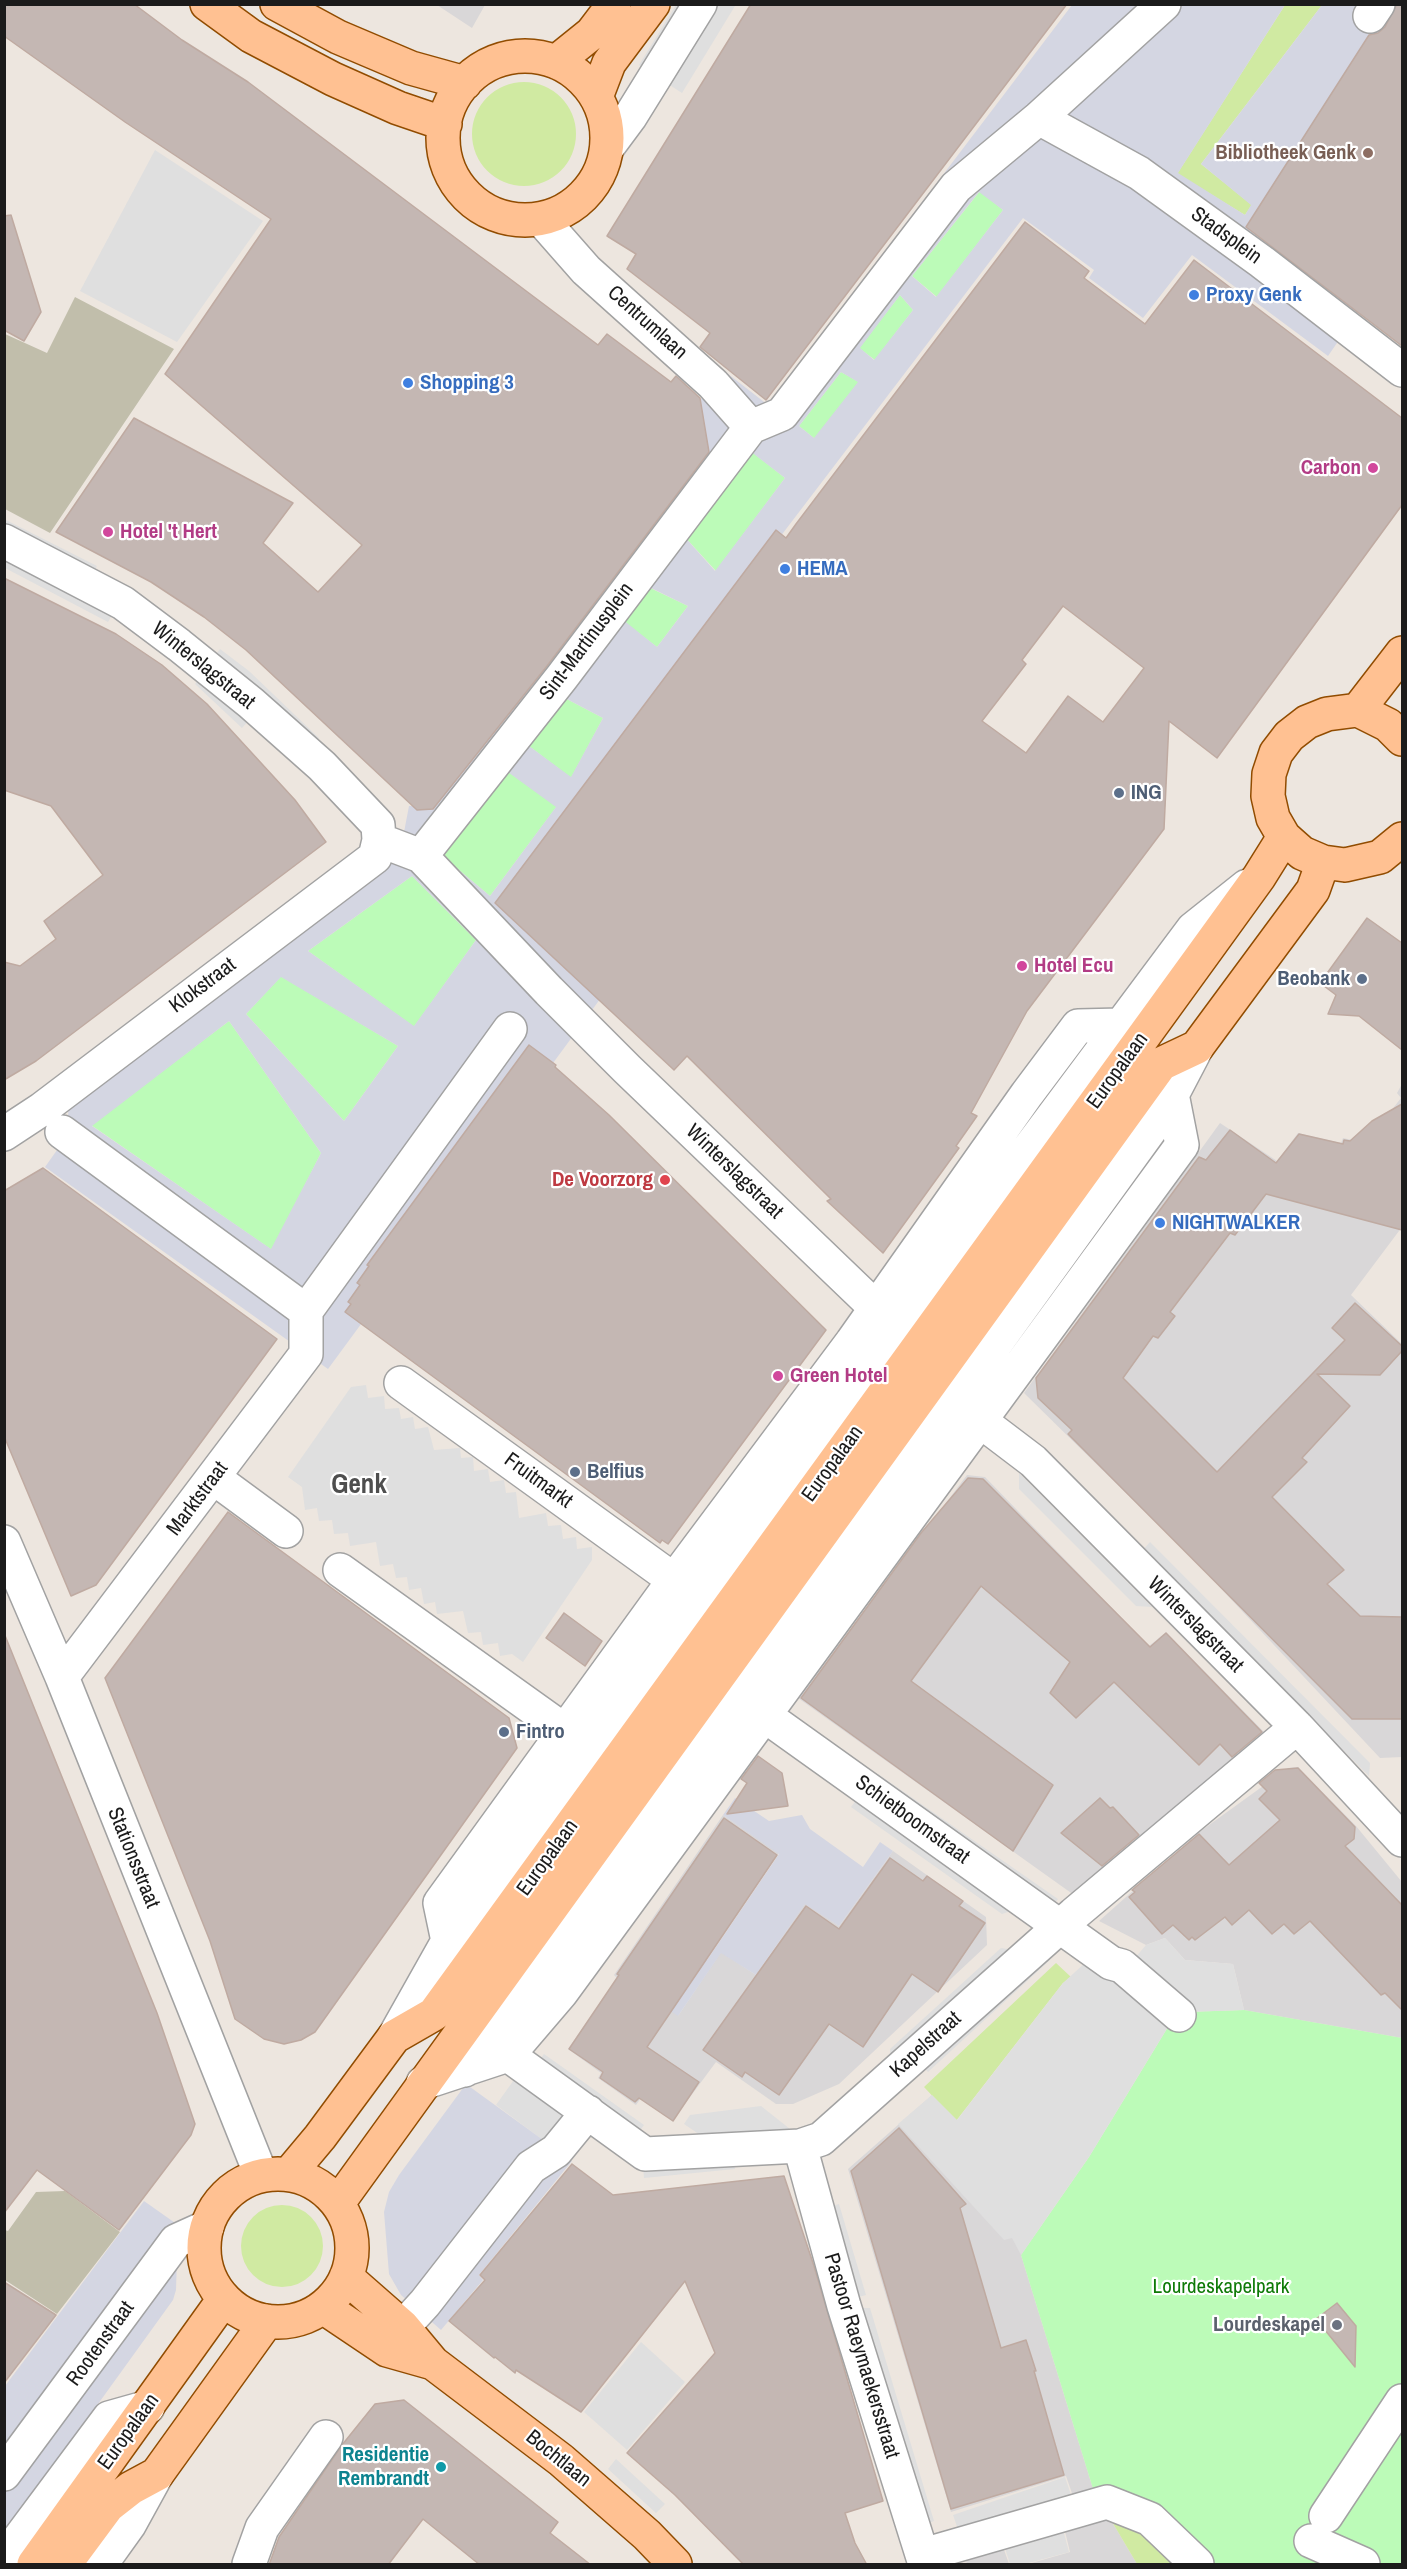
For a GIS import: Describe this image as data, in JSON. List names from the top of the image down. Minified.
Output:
{"streets":{"main road":["Europalaan","Bochtlaan"],"street":["Stadsplein","Centrumlaan","Sint-Martinusplein","Winterslagstraat","Klokstraat","Fruitmarkt","Marktstraat","Schietboomstraat","Stationsstraat","Kapelstraat","Rootenstraat","Pastoor Raeymaekersstraat"]},"crossings":[["Centrumlaan","Sint-Martinusplein"],["Sint-Martinusplein","Winterslagstraat"],["Winterslagstraat","Klokstraat"],["Winterslagstraat","Europalaan"],["Winterslagstraat","Kapelstraat"],["Europalaan","Fruitmarkt"],["Europalaan","Stationsstraat"],["Europalaan","Rootenstraat"],["Europalaan","Bochtlaan"],["Marktstraat","Stationsstraat"],["Schietboomstraat","Kapelstraat"],["Stationsstraat","Rootenstraat"],["Stationsstraat","Bochtlaan"],["Kapelstraat","Pastoor Raeymaekersstraat"],["Rootenstraat","Bochtlaan"]],"districts":["Genk"],"parks":["Lourdeskapelpark"],"places":["Bibliotheek Genk","Proxy Genk","Shopping 3","Carbon","Hotel 't Hert","HEMA","ING","Hotel Ecu","Beobank","De Voorzorg","NIGHTWALKER","Green Hotel","Belfius","Fintro","Lourdeskapel","Residentie Rembrandt"]}
